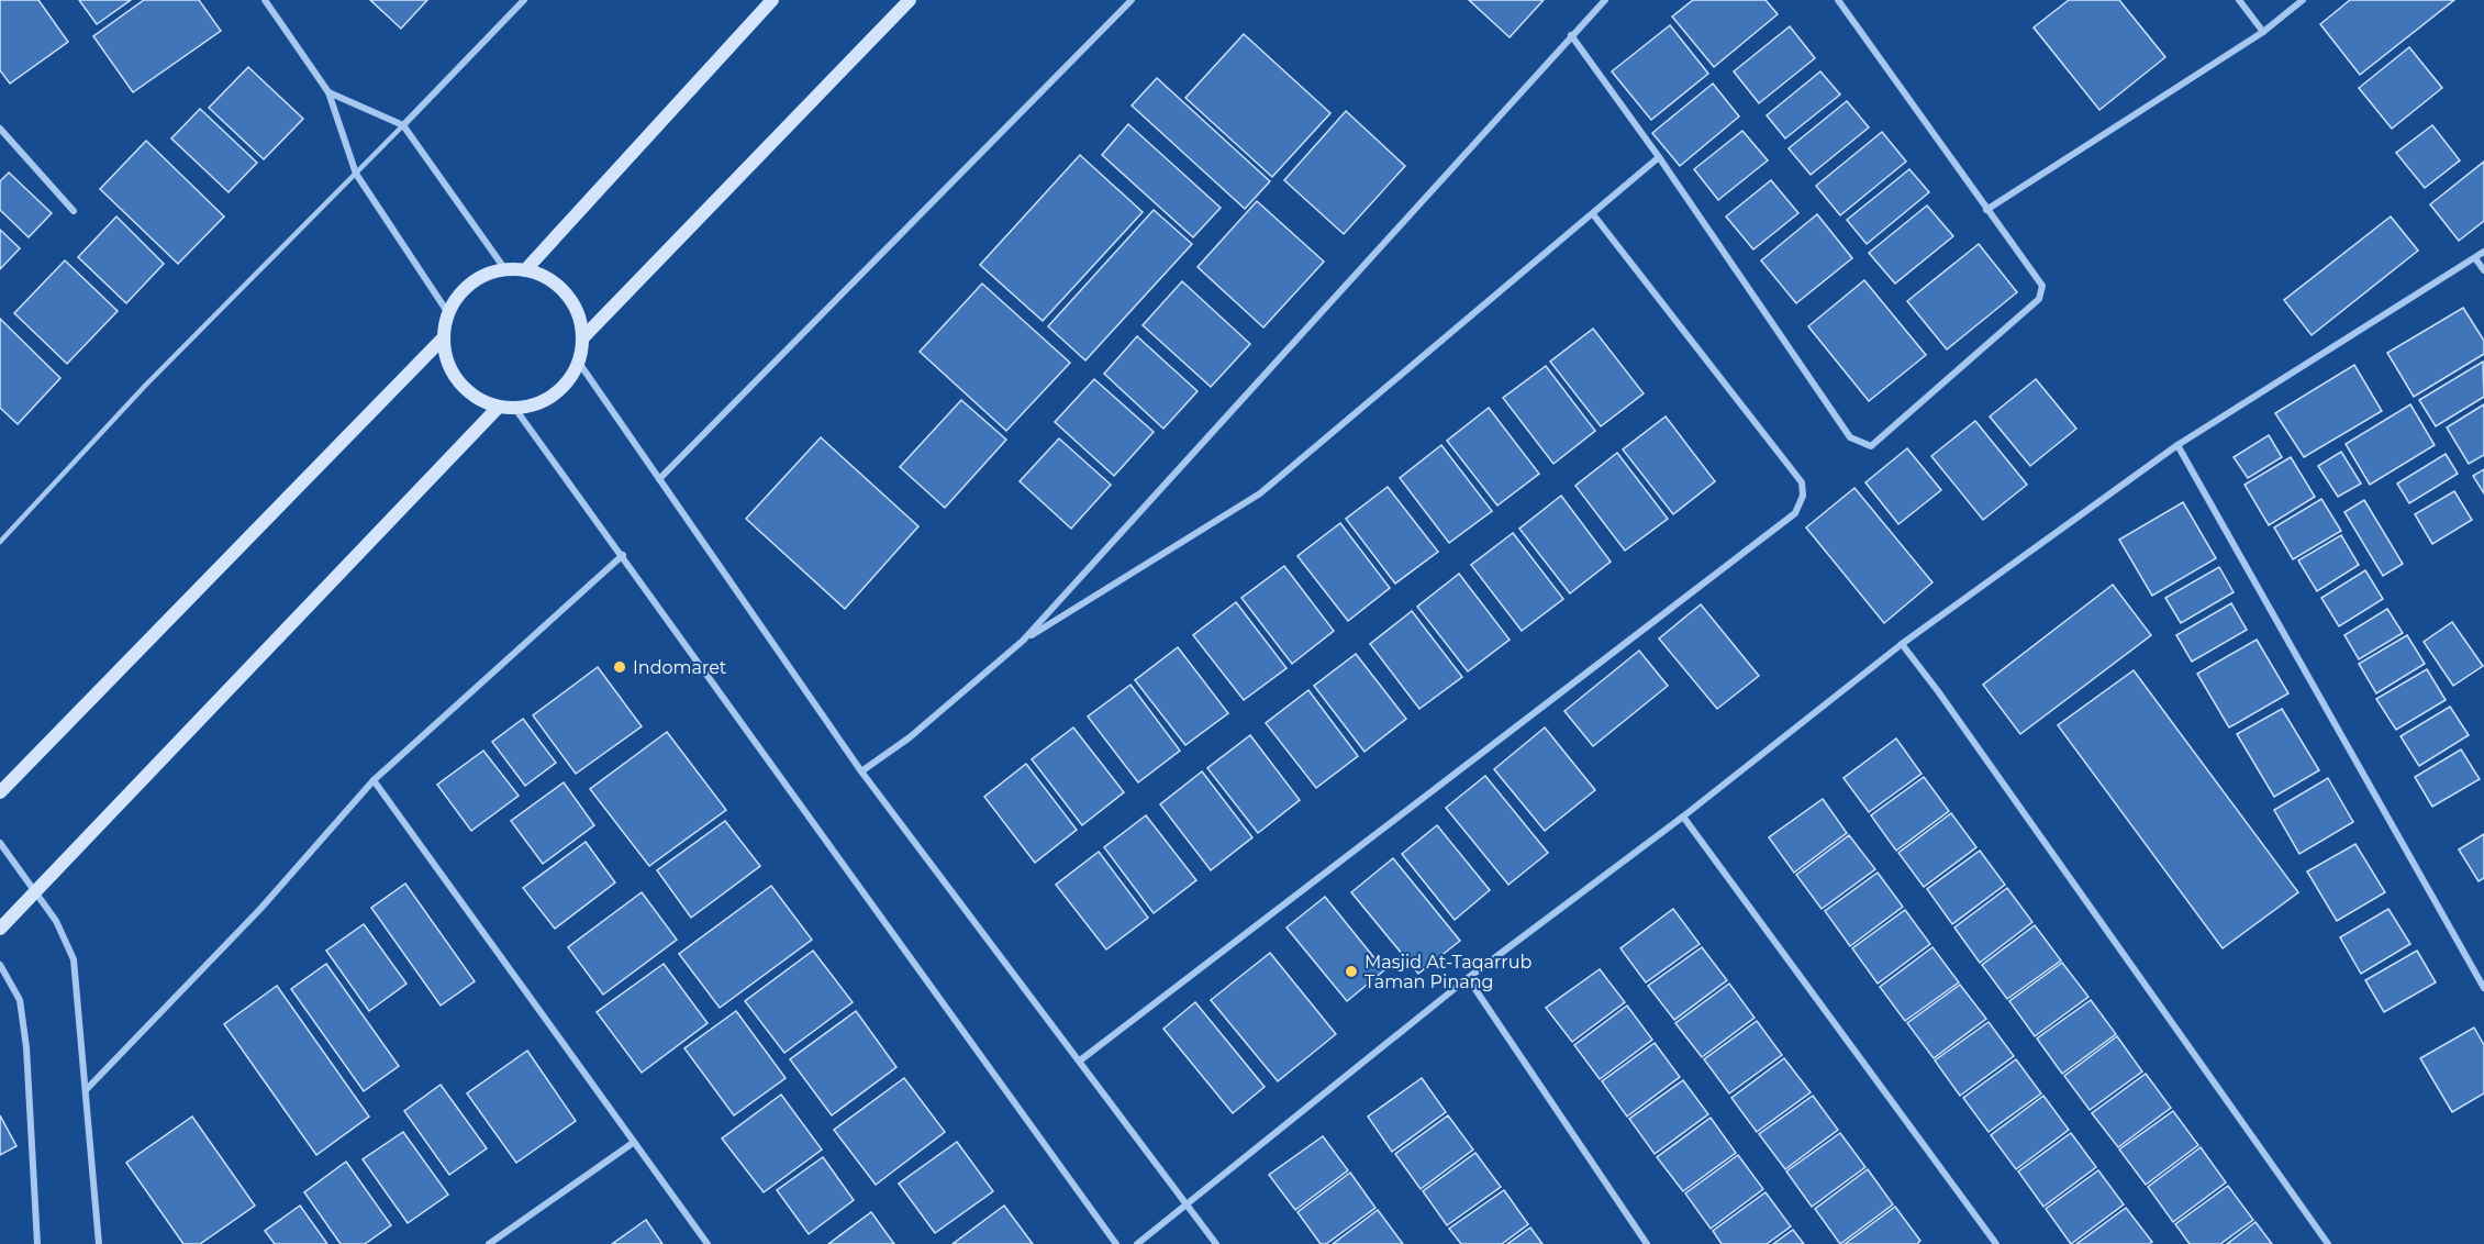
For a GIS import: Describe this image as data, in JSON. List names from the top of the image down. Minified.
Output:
{"places":["Indomaret","Masjid At-Taqarrub Taman Pinang"]}
